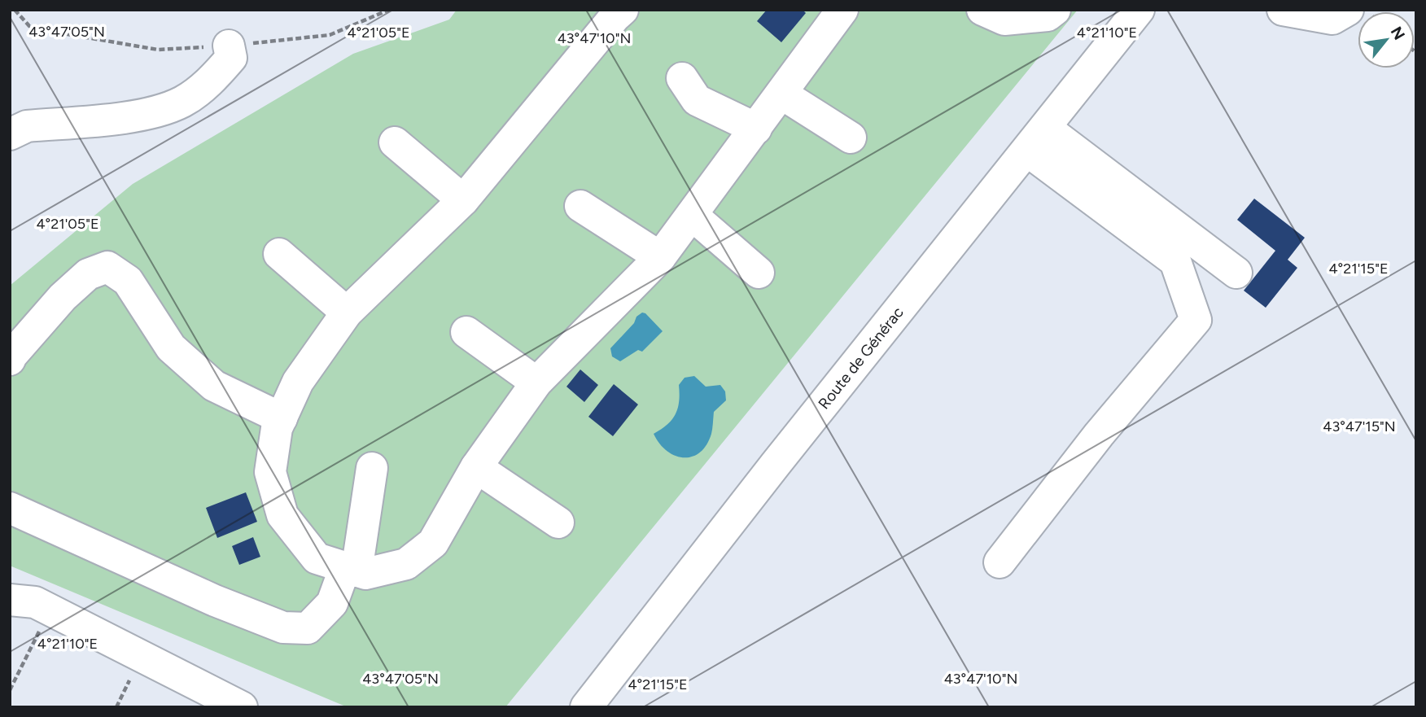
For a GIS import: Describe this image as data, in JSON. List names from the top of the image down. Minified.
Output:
{"streets":{"street":["Route de Générac"]},"north":"top right","coordinates":["43°47'05\"N","4°21'05\"E","4°21'10\"E","43°47'10\"N","4°21'15\"E","43°47'15\"N"]}
